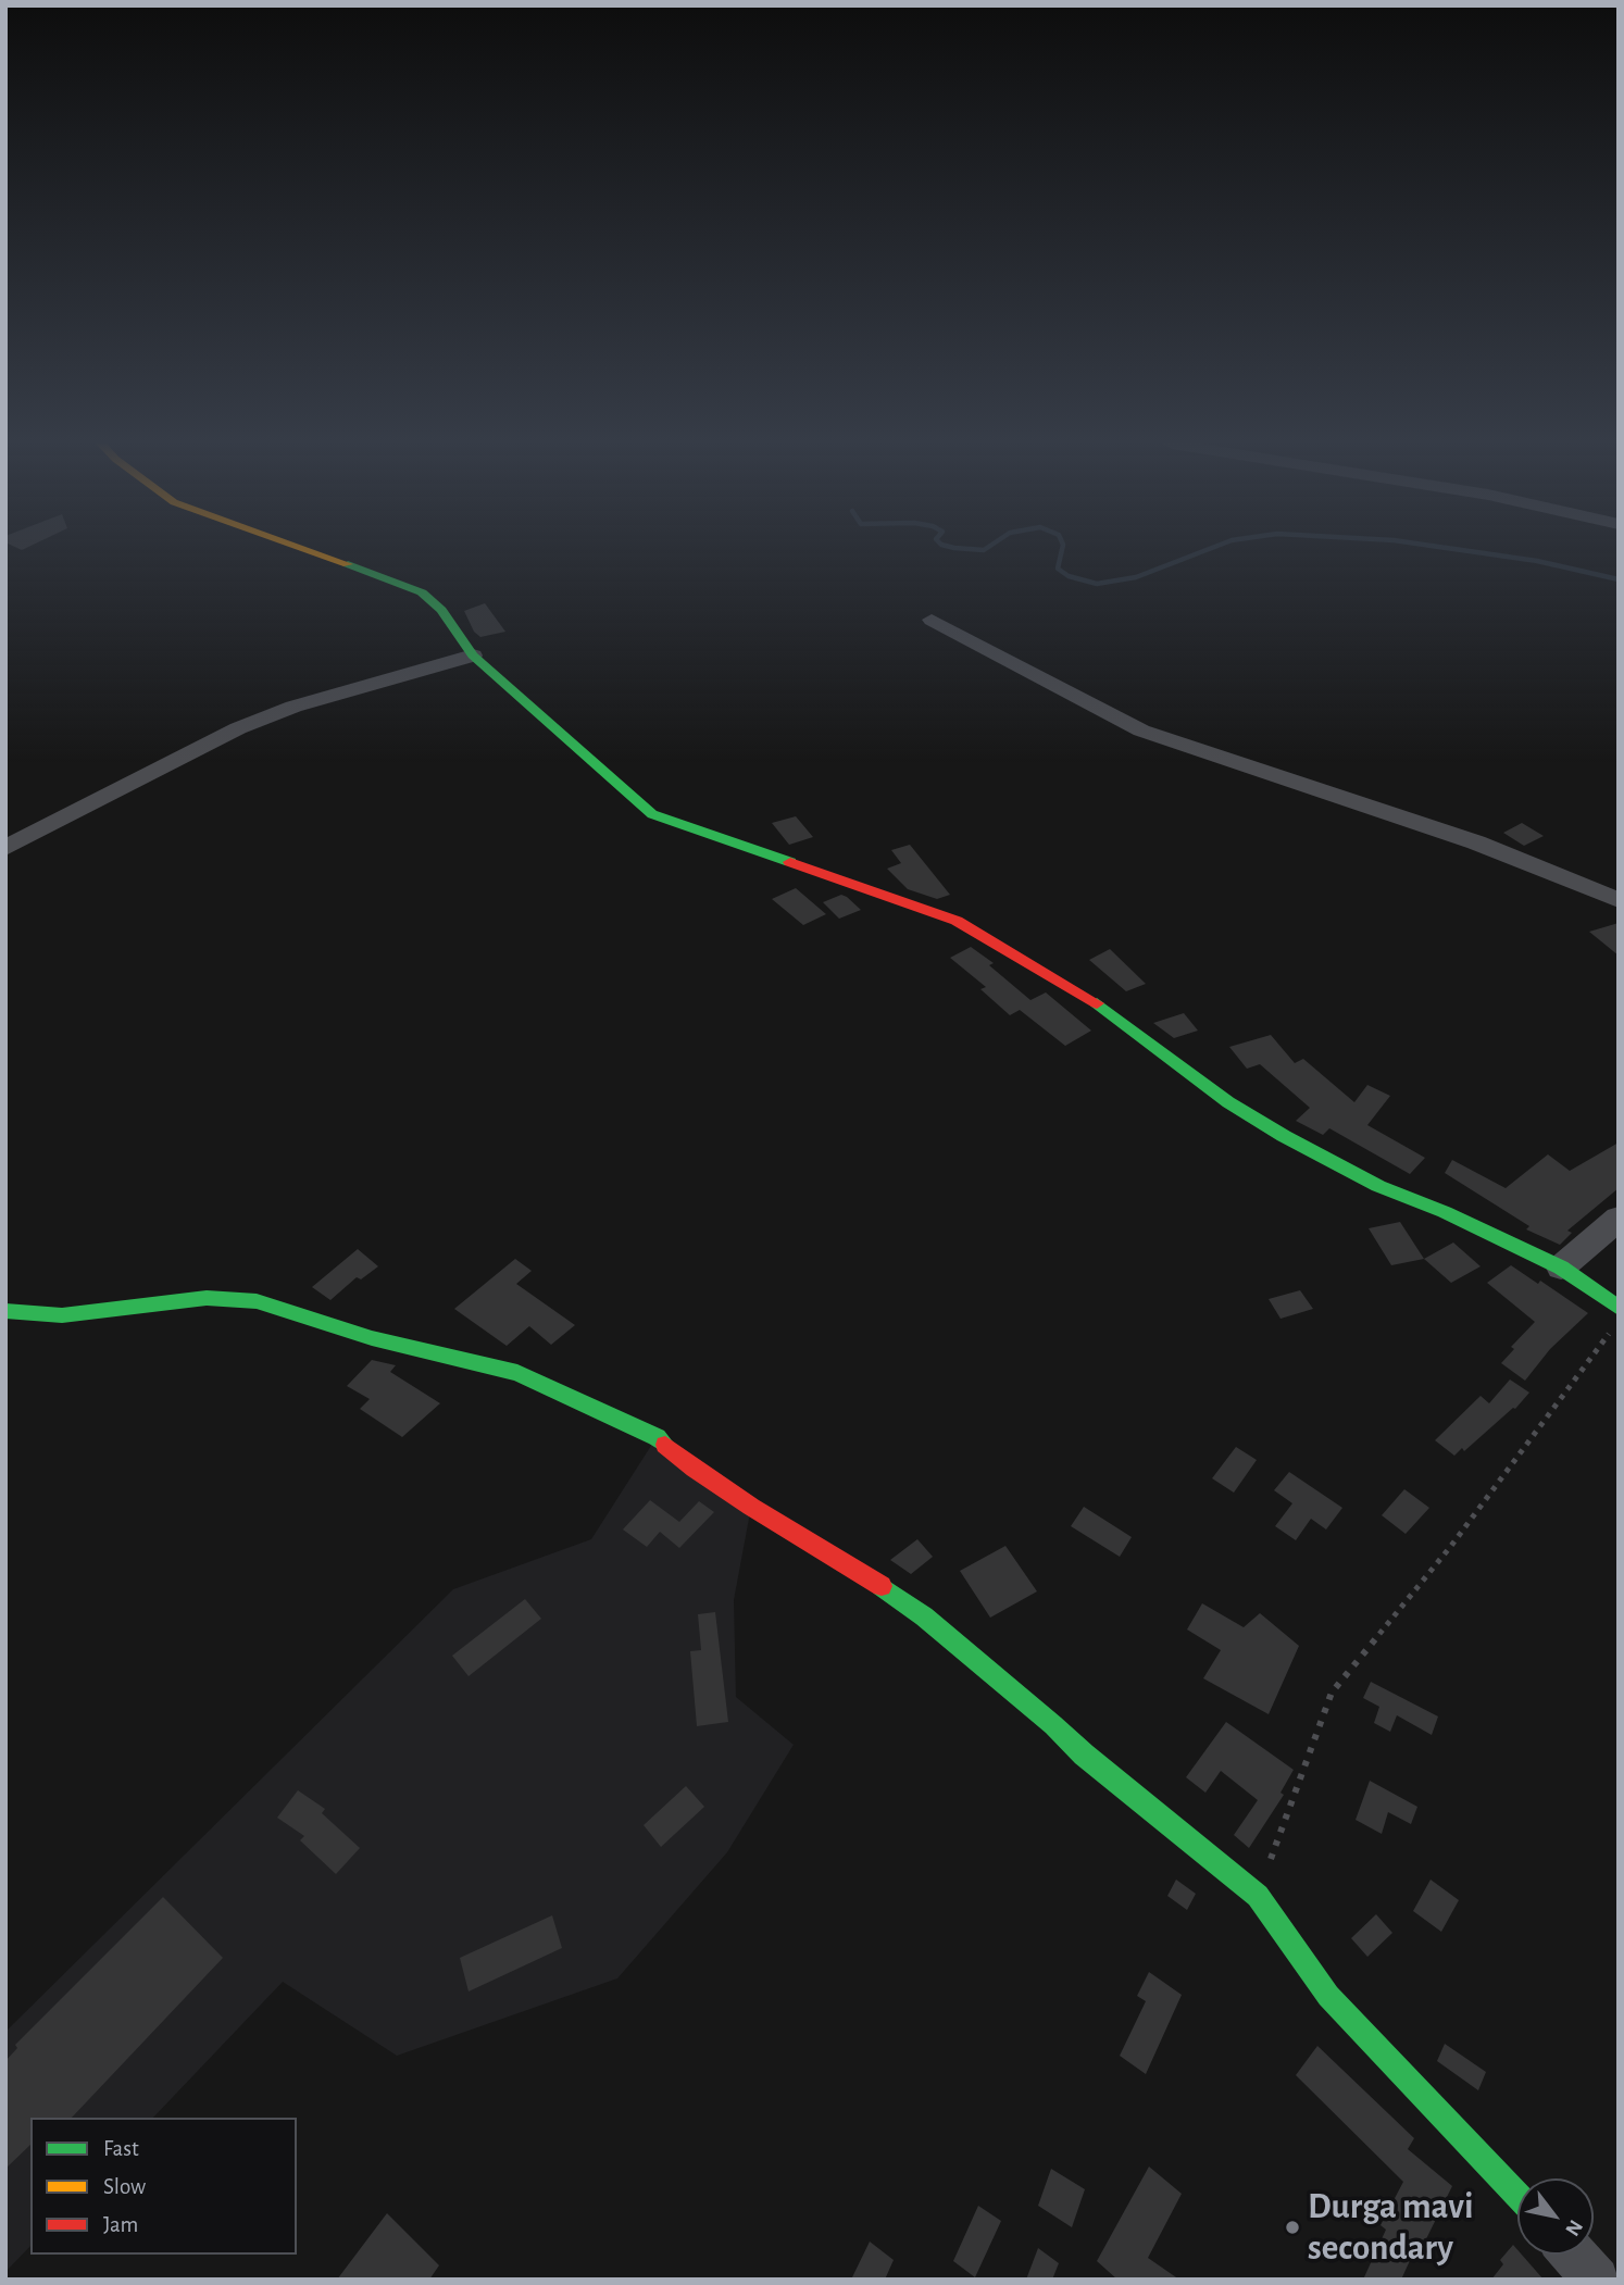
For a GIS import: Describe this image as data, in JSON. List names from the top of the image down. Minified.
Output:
{"places":["Durga mavi secondary"],"legend":["Fast","Slow","Jam"],"north":"bottom right"}
